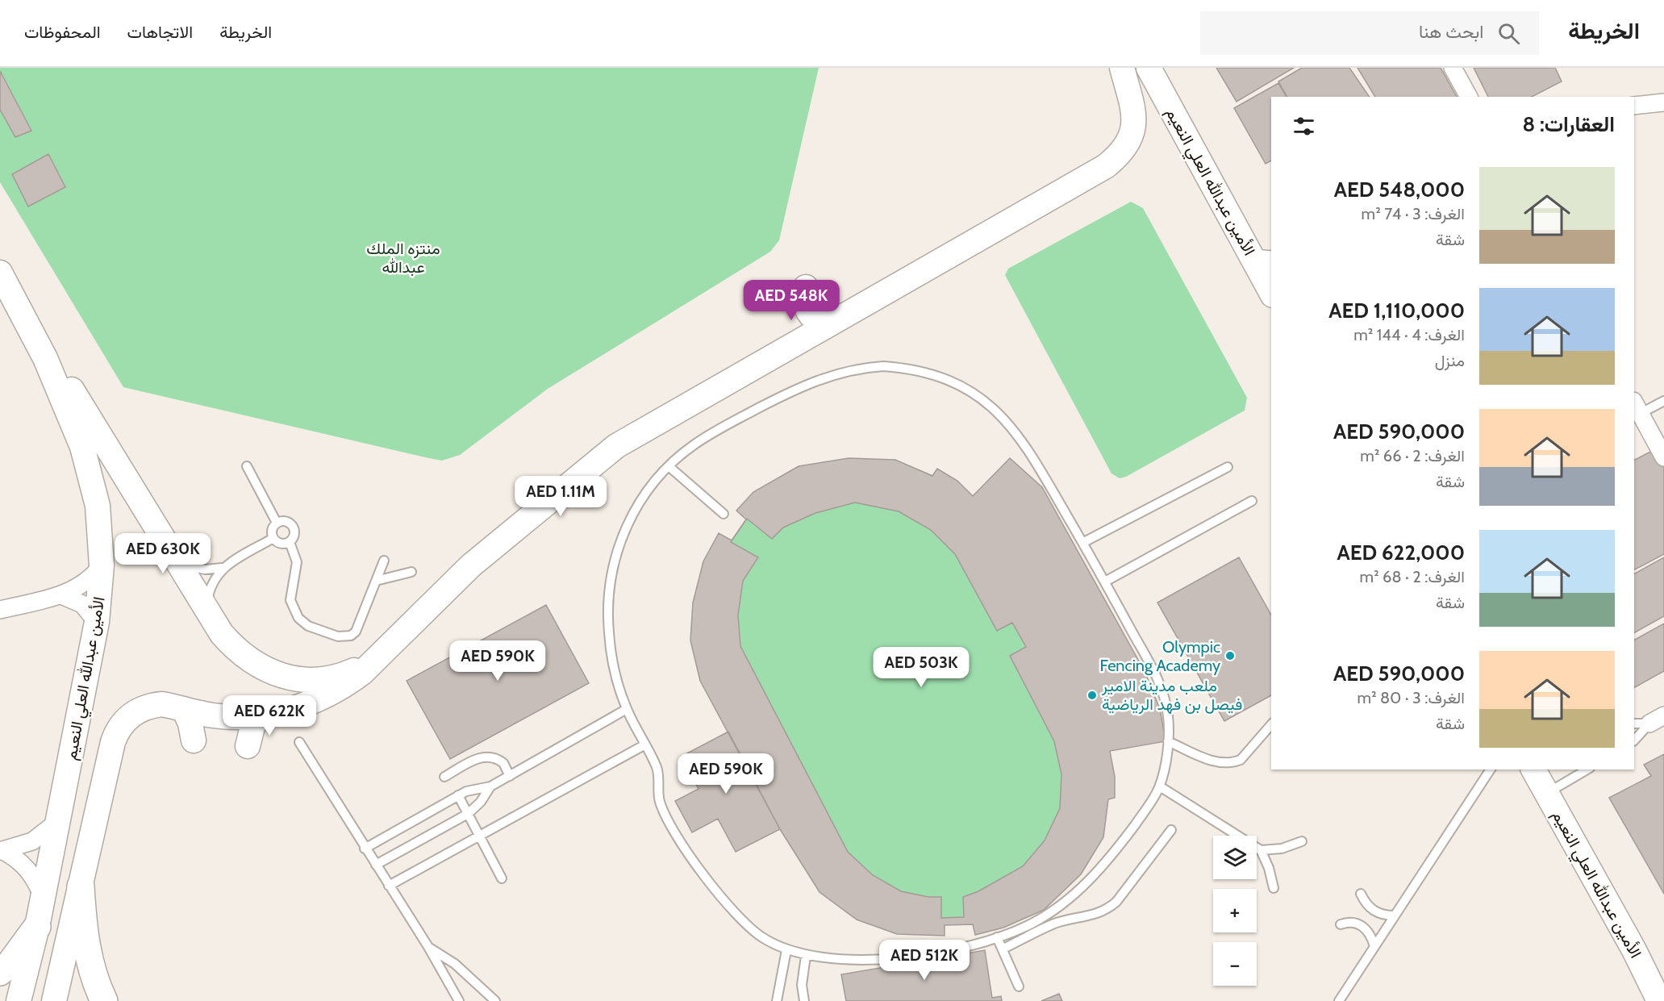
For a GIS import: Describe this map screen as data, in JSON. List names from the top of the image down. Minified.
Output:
{"streets":{"main road":["الأمين عبدالله العلي النعيم"]},"parks":["منتزه الملك عبدالله"],"places":["Olympic Fencing Academy","ملعب مدينة الامير فيصل بن فهد الرياضية"],"page":{"header":"الخريطة","search":"ابحث هنا","nav":["الخريطة","الاتجاهات","المحفوظات"],"heading":"العقارات: 8","list":[{"name":"AED 548,000","note":"الغرف: 3 · 74 m² · شقة"},{"name":"AED 1,110,000","note":"الغرف: 4 · 144 m² · منزل"},{"name":"AED 590,000","note":"الغرف: 2 · 66 m² · شقة"},{"name":"AED 622,000","note":"الغرف: 2 · 68 m² · شقة"},{"name":"AED 590,000","note":"الغرف: 3 · 80 m² · شقة"}],"price":["AED 548K","AED 1.11M","AED 630K","AED 590K","AED 503K","AED 622K","AED 590K","AED 512K"],"map_buttons":["+","−"]}}
